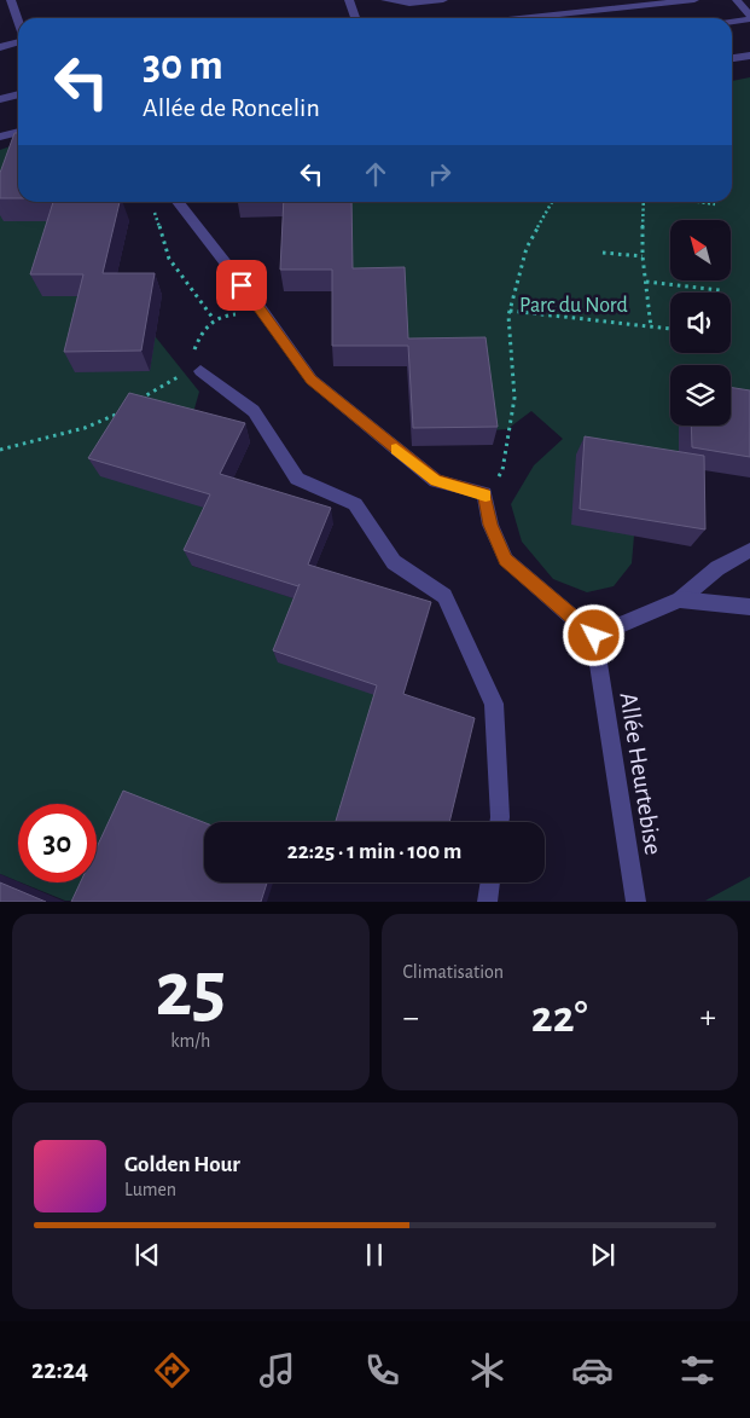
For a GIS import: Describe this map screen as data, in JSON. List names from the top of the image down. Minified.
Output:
{"streets":{"street":["Allée Heurtebise"]},"parks":["Parc du Nord"],"north":"top left","page":{"turn":["30 m","Allée de Roncelin"],"limit":"30","trip":"22:25 · 1 min · 100 m","tile":[["25","km/h"],"Climatisation"],"heat":["−","22°","+"],"song":["Golden Hour","Lumen"],"tabs":"22:24"}}
